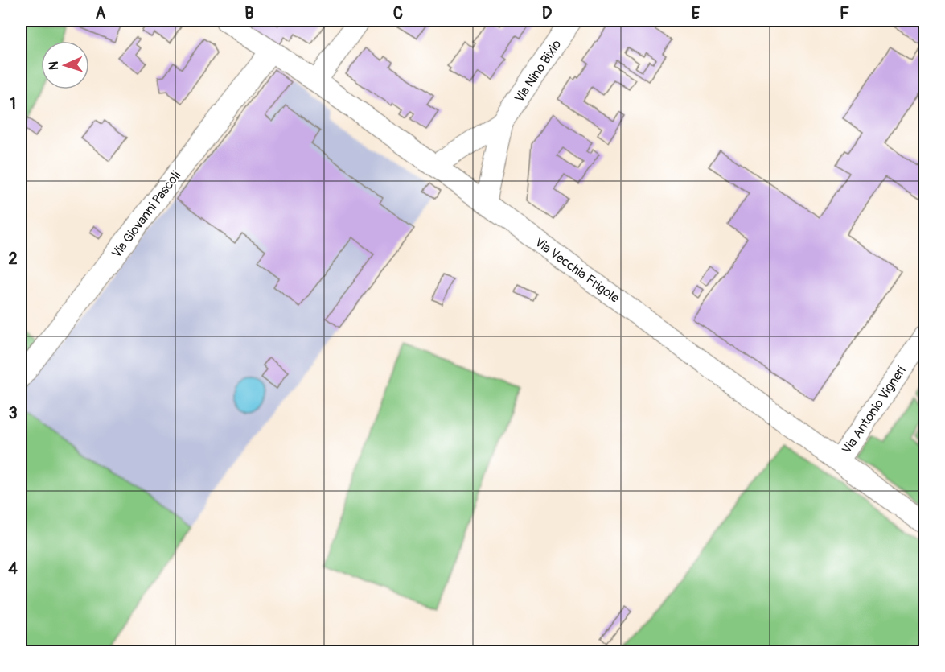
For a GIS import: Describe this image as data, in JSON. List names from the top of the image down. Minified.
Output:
{"streets":{"street":["Via Nino Bixio","Via Giovanni Pascoli","Via Vecchia Frigole","Via Antonio Vigneri"]},"crossings":[["Via Nino Bixio","Via Vecchia Frigole"],["Via Giovanni Pascoli","Via Vecchia Frigole"],["Via Vecchia Frigole","Via Antonio Vigneri"]],"north":"left","grid":{"columns":["A","B","C","D","E","F"],"rows":["1","2","3","4"]}}
